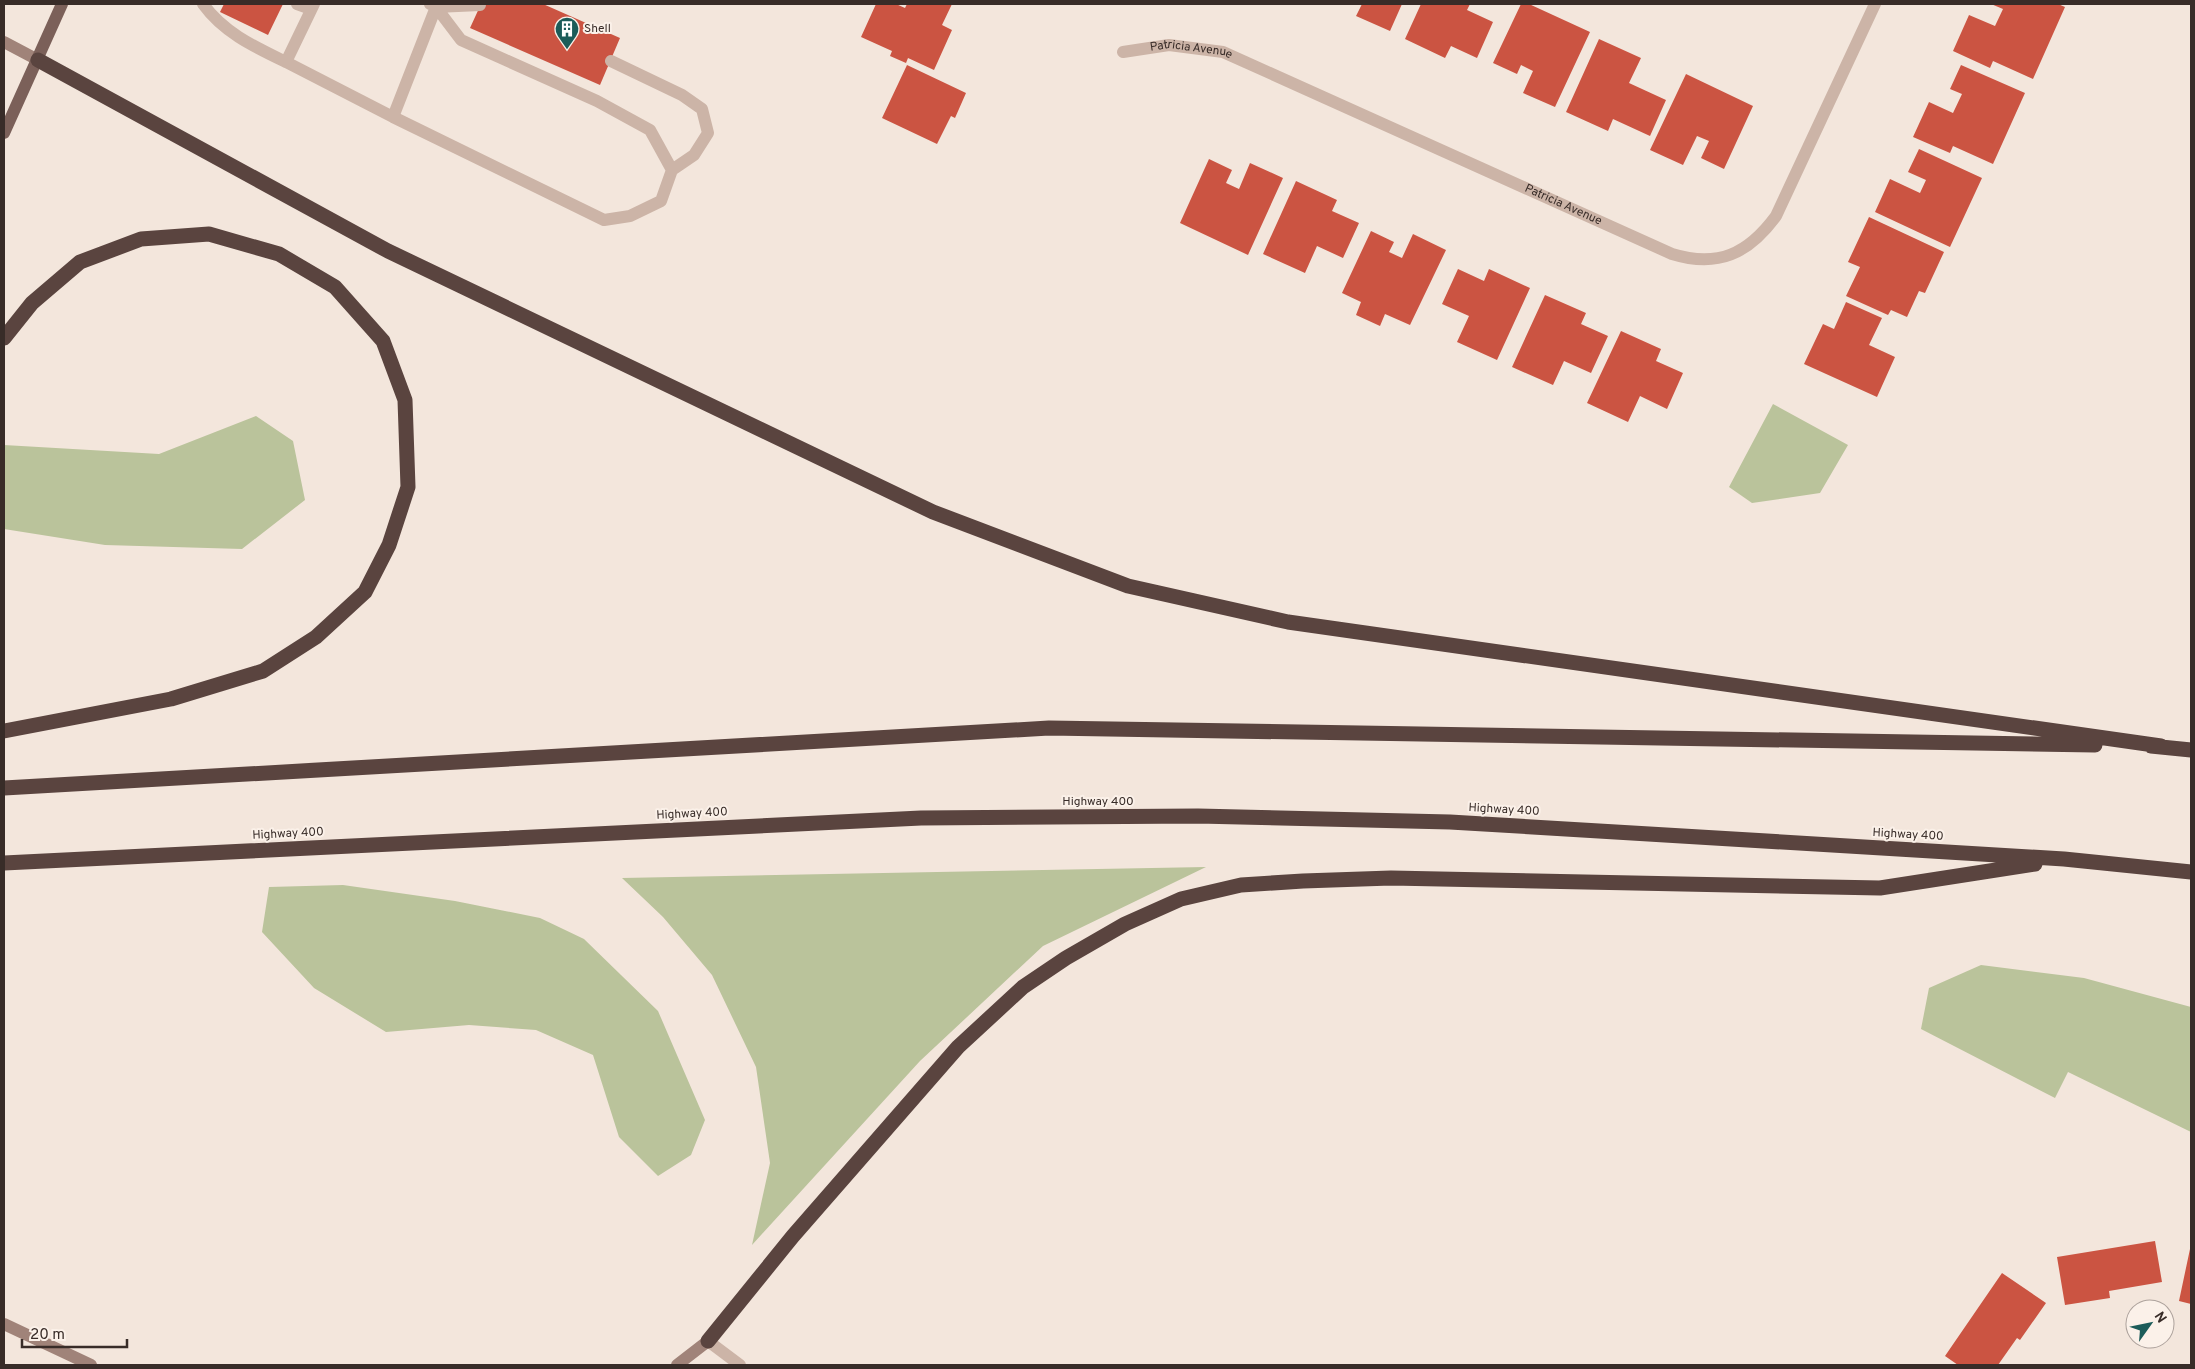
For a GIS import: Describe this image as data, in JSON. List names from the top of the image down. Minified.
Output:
{"streets":{"highway":["Highway 400"],"street":["Patricia Avenue"]},"places":{"building":["Shell"]},"scale_bar":"20 m","north":"top right"}
